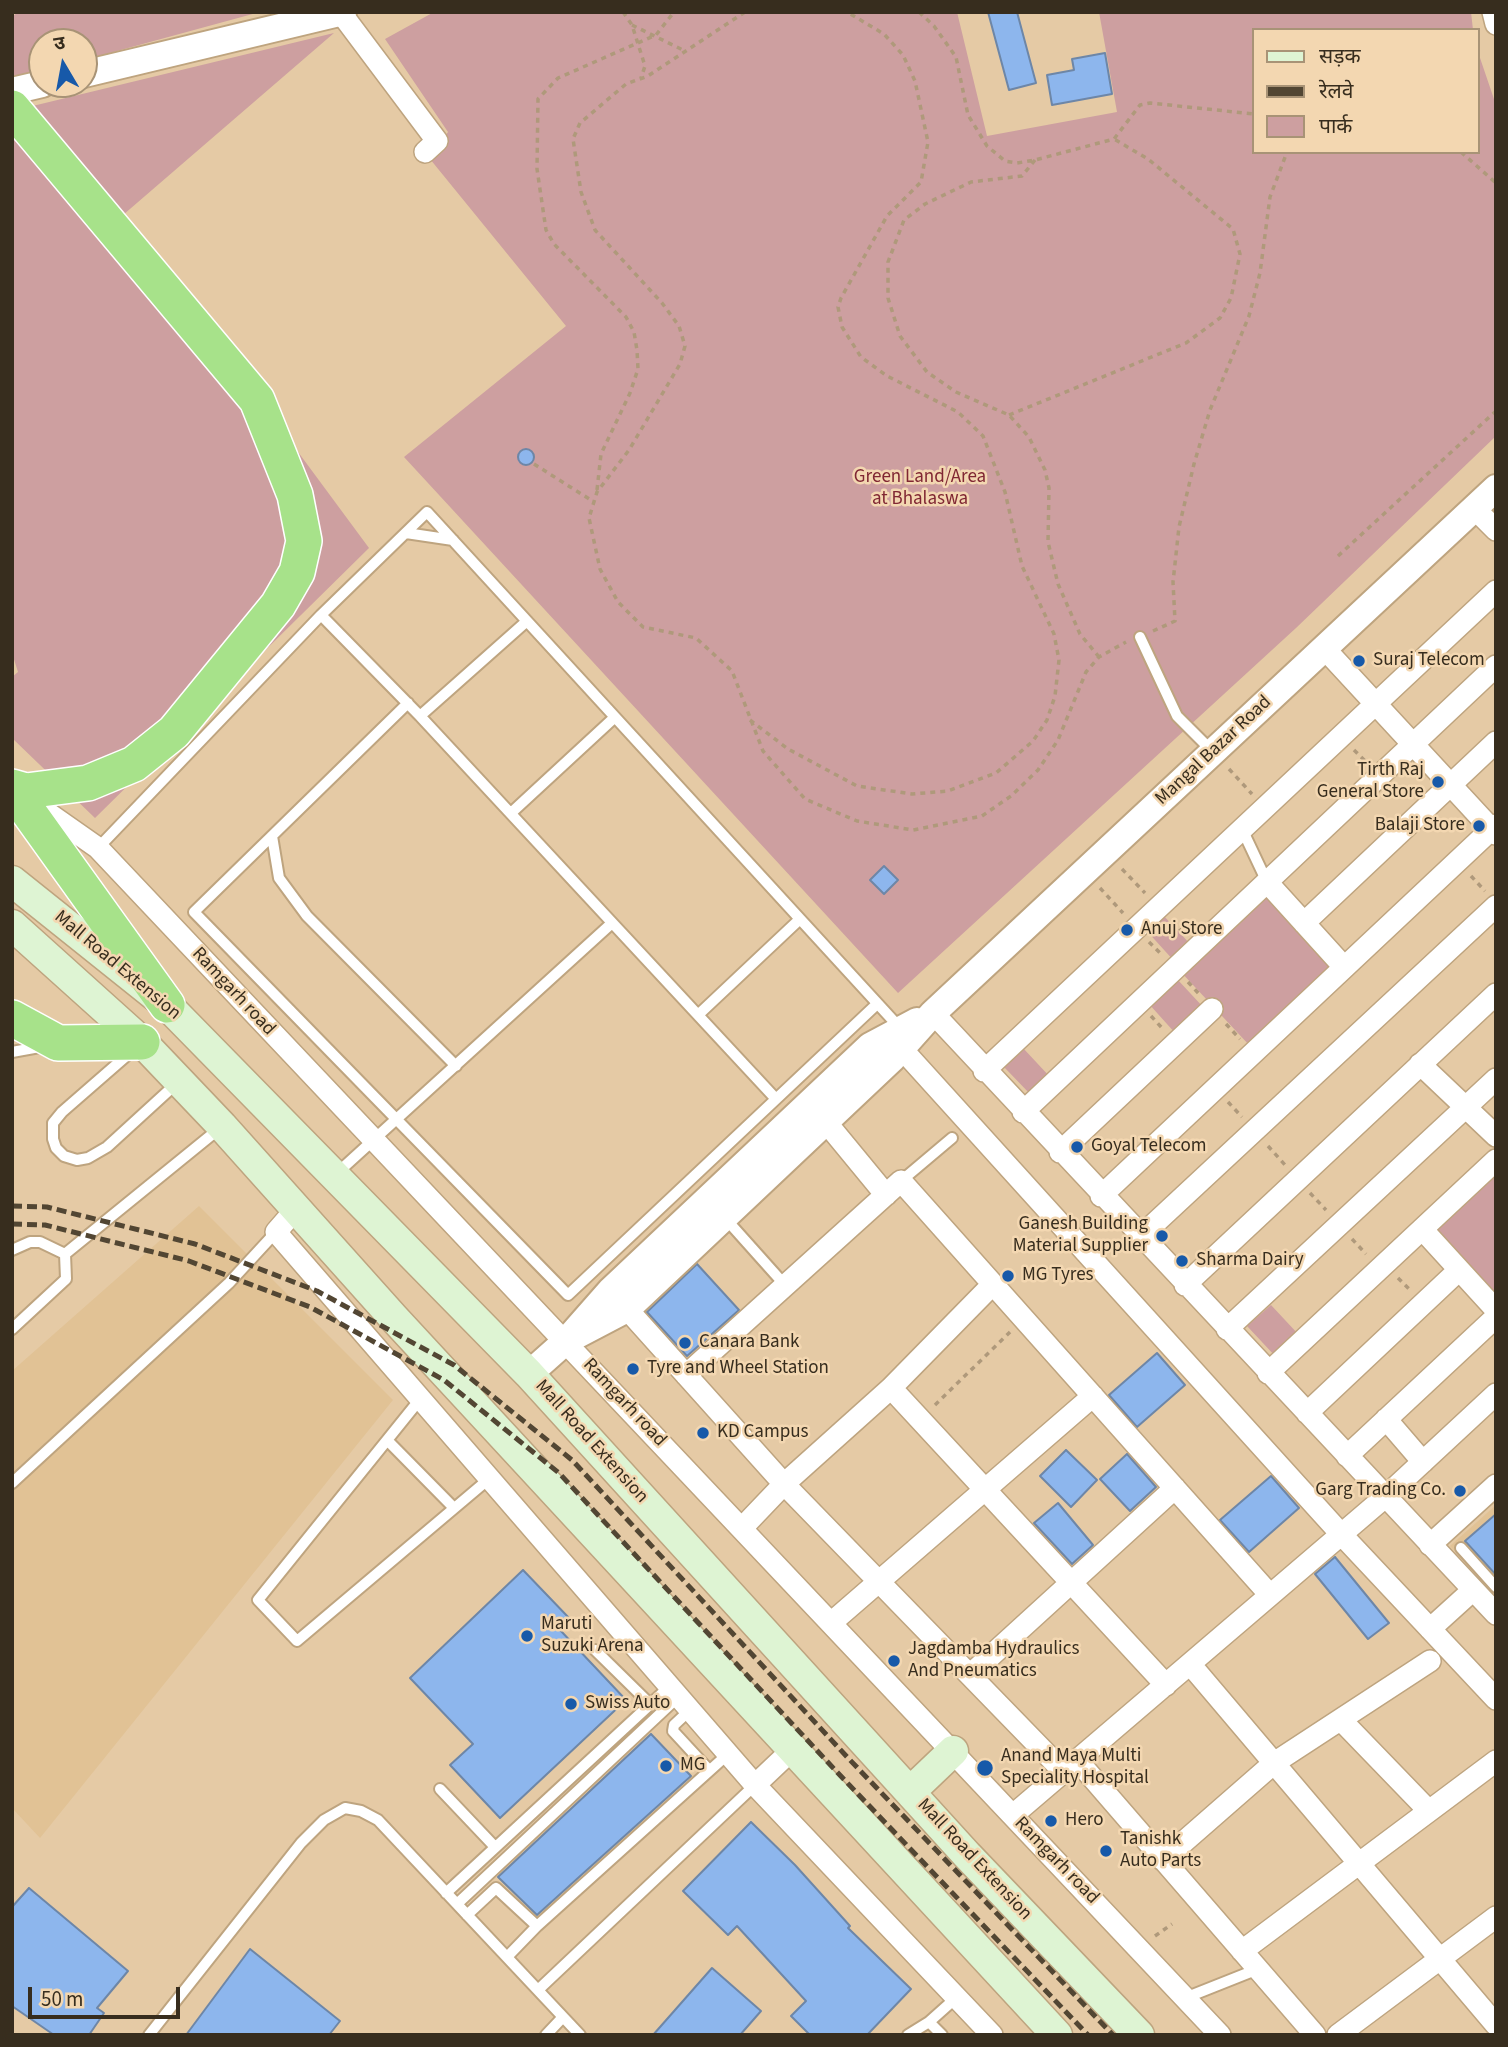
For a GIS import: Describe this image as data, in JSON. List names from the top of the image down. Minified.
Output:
{"streets":{"main road":["Mall Road Extension"],"street":["Mangal Bazar Road","Ramgarh road"]},"parks":["Green Land/Area at Bhalaswa"],"places":["Suraj Telecom","Tirth Raj General Store","Balaji Store","Anuj Store","Goyal Telecom","Ganesh Building Material Supplier","Sharma Dairy","MG Tyres","Canara Bank","Tyre and Wheel Station","KD Campus","Garg Trading Co.","Maruti Suzuki Arena","Jagdamba Hydraulics And Pneumatics","Swiss Auto","MG","Anand Maya Multi Speciality Hospital","Hero","Tanishk Auto Parts"],"legend":["सड़क","रेलवे","पार्क"],"scale_bar":"50 m","north":"top"}
